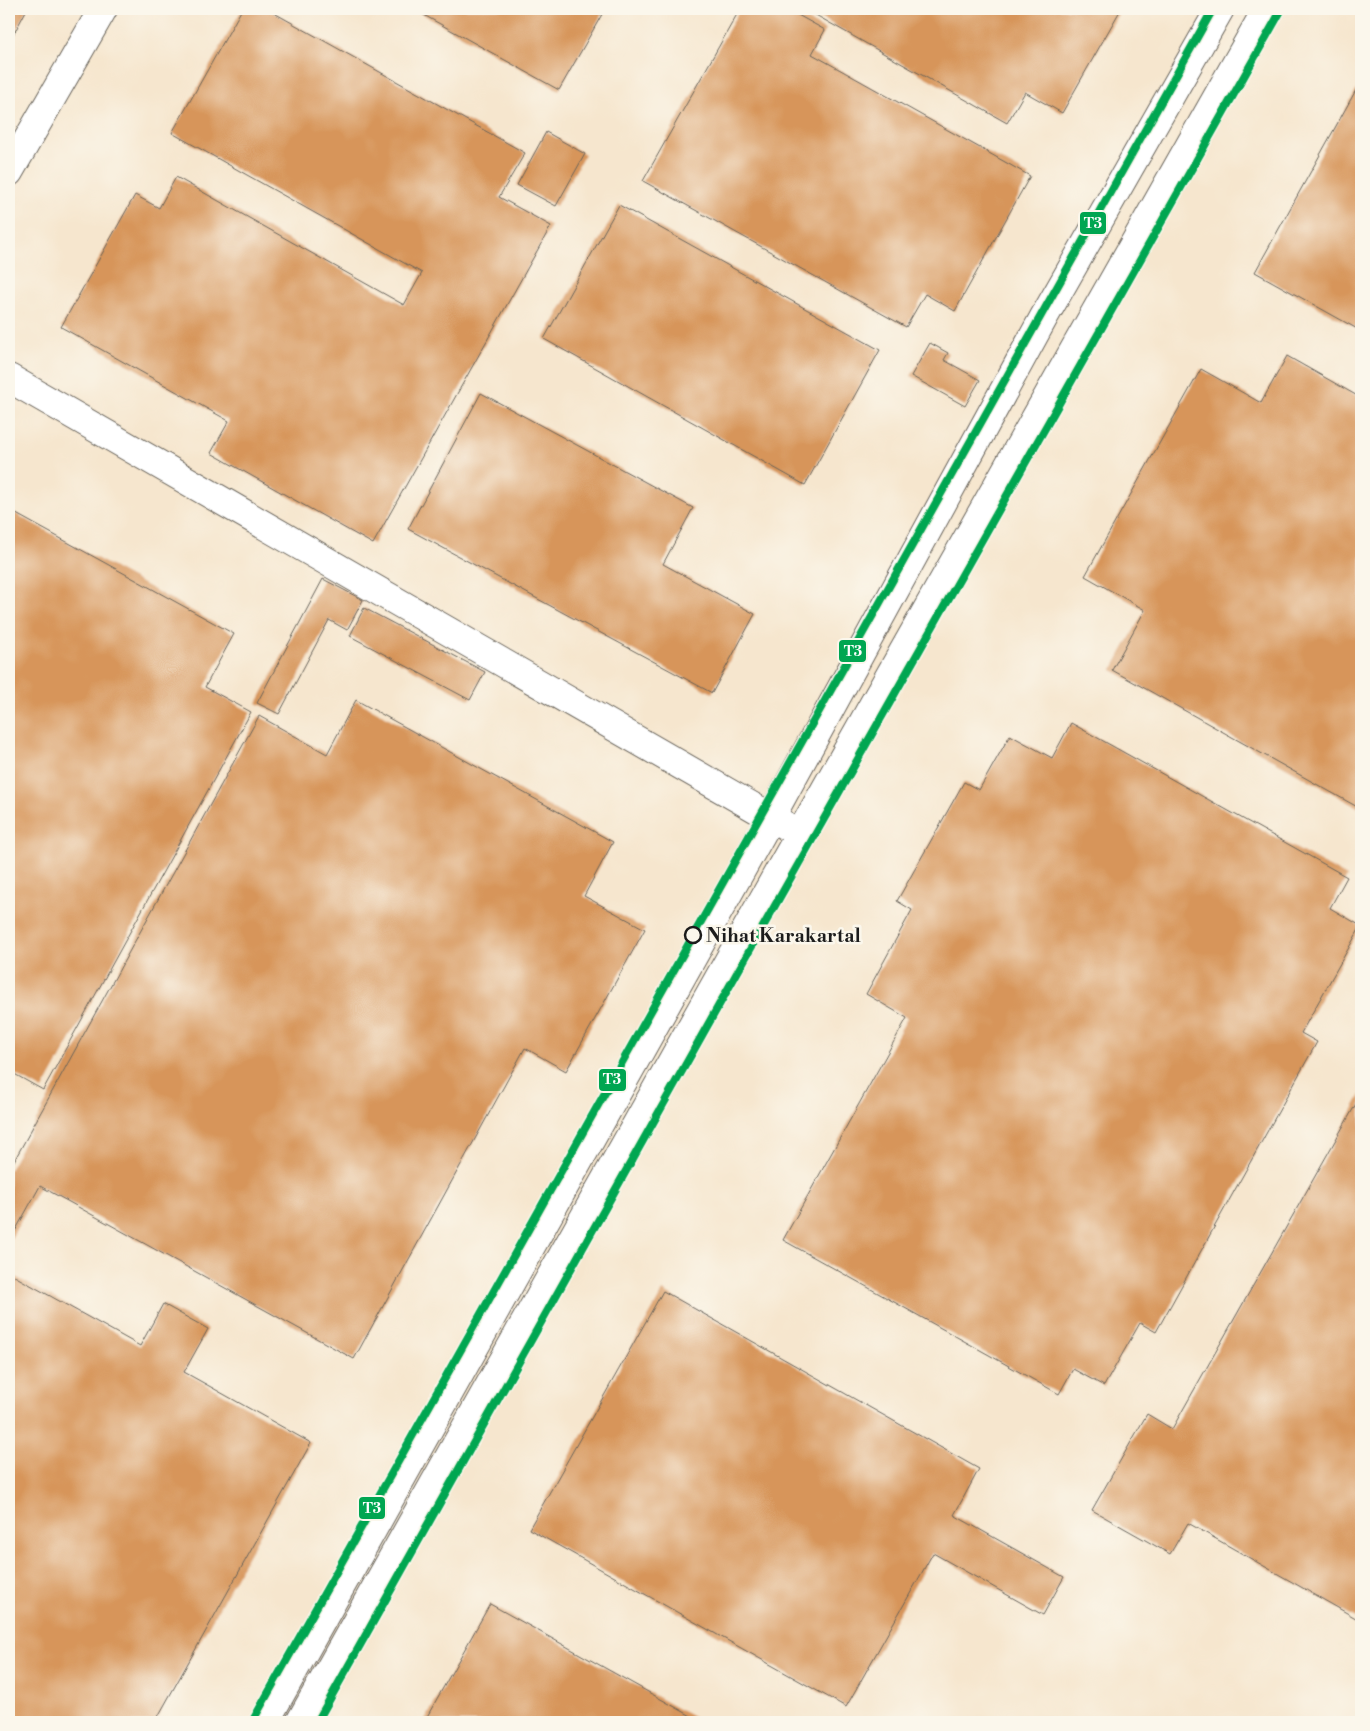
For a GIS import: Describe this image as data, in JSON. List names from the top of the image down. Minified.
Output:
{"places":["Nihat Karakartal"],"lines":["transit line T3"]}
